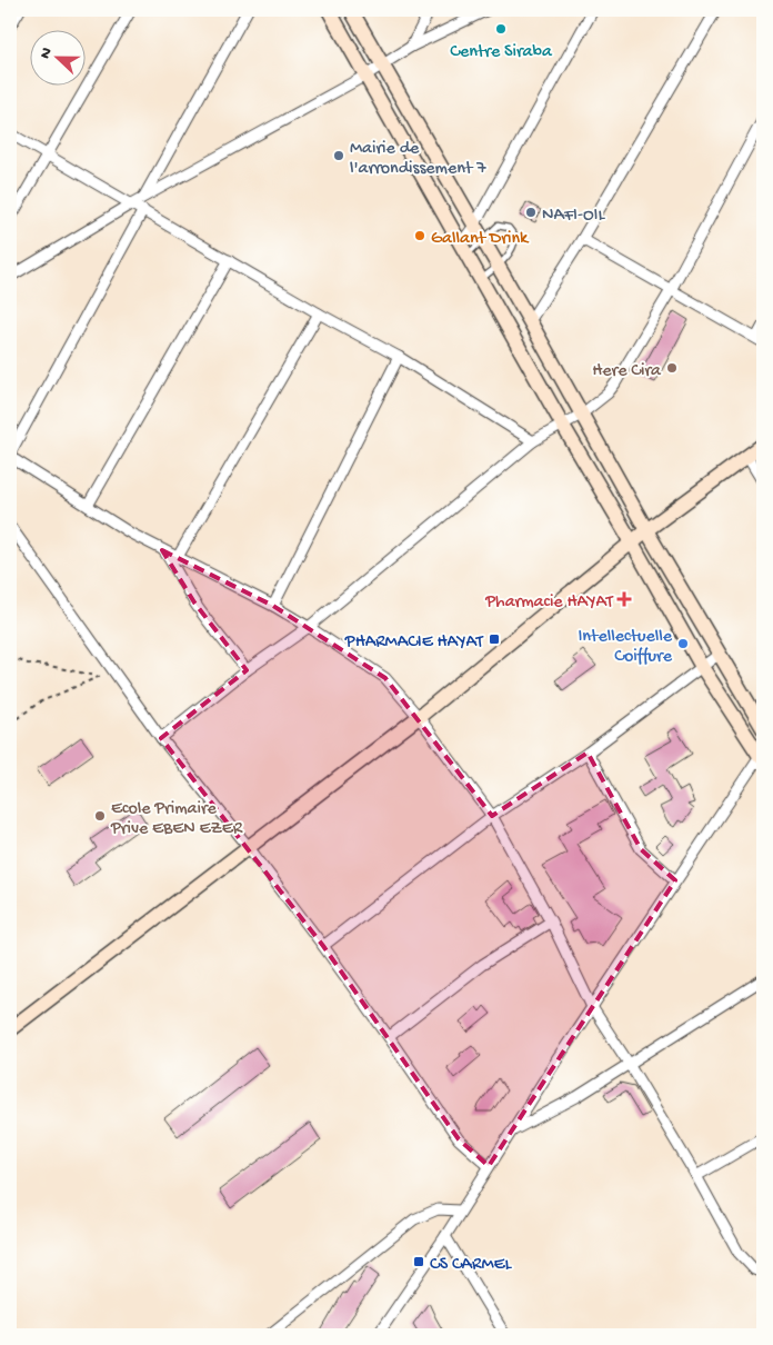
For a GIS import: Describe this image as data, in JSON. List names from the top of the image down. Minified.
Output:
{"places":{"other":["Centre Siraba","Mairie de l'arrondissement 7","NAFI-OIL","Gallant Drink","Here Cira","Intellectuelle Coiffure","Ecole Primaire Prive EBEN EZER"],"health":["Pharmacie HAYAT"],"transit":["PHARMACIE HAYAT","CS CARMEL"]},"north":"left"}
